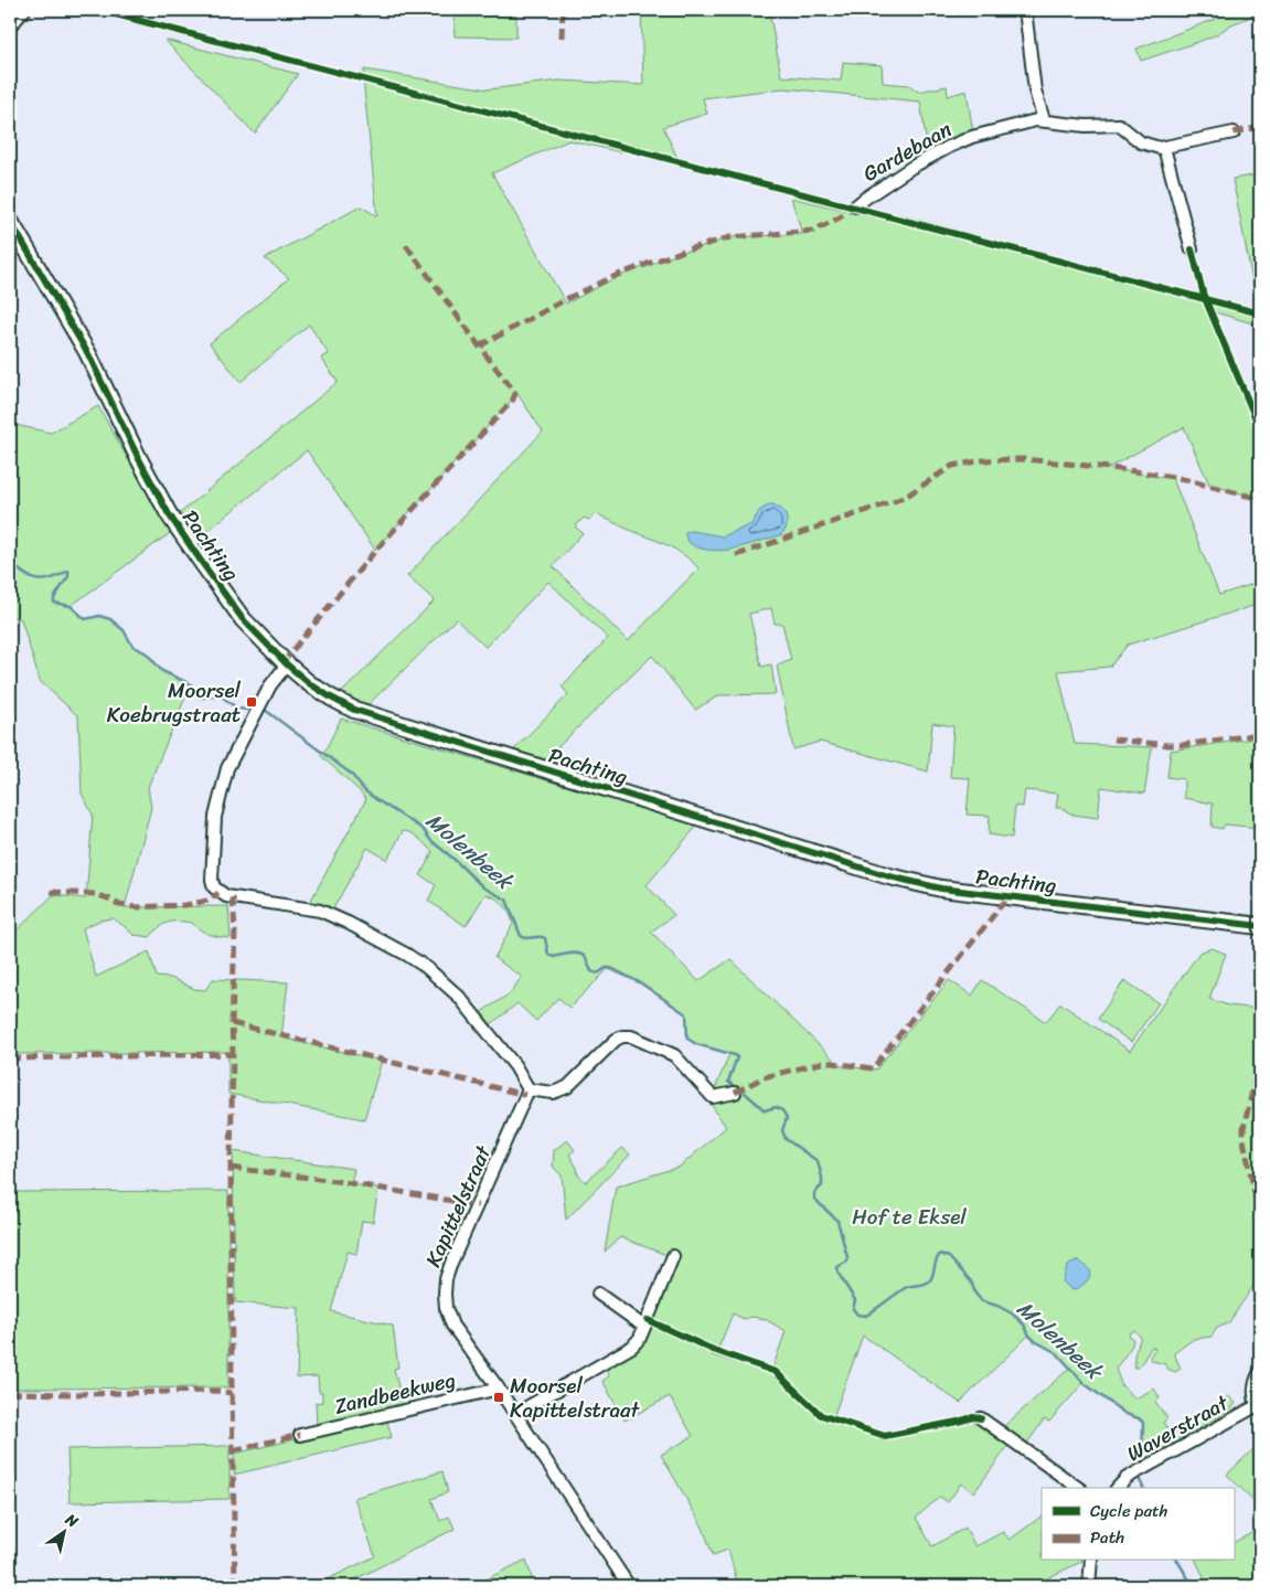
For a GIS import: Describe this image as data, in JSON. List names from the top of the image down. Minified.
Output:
{"streets":{"main road":["Pachting"],"street":["Gardebaan","Kapittelstraat","Zandbeekweg","Waverstraat"]},"crossings":[["Kapittelstraat","Zandbeekweg"]],"water":["Molenbeek"],"parks":["Hof te Eksel"],"places":{"transit":["Moorsel Koebrugstraat","Moorsel Kapittelstraat"]},"legend":["Cycle path","Path"],"north":"top right"}
